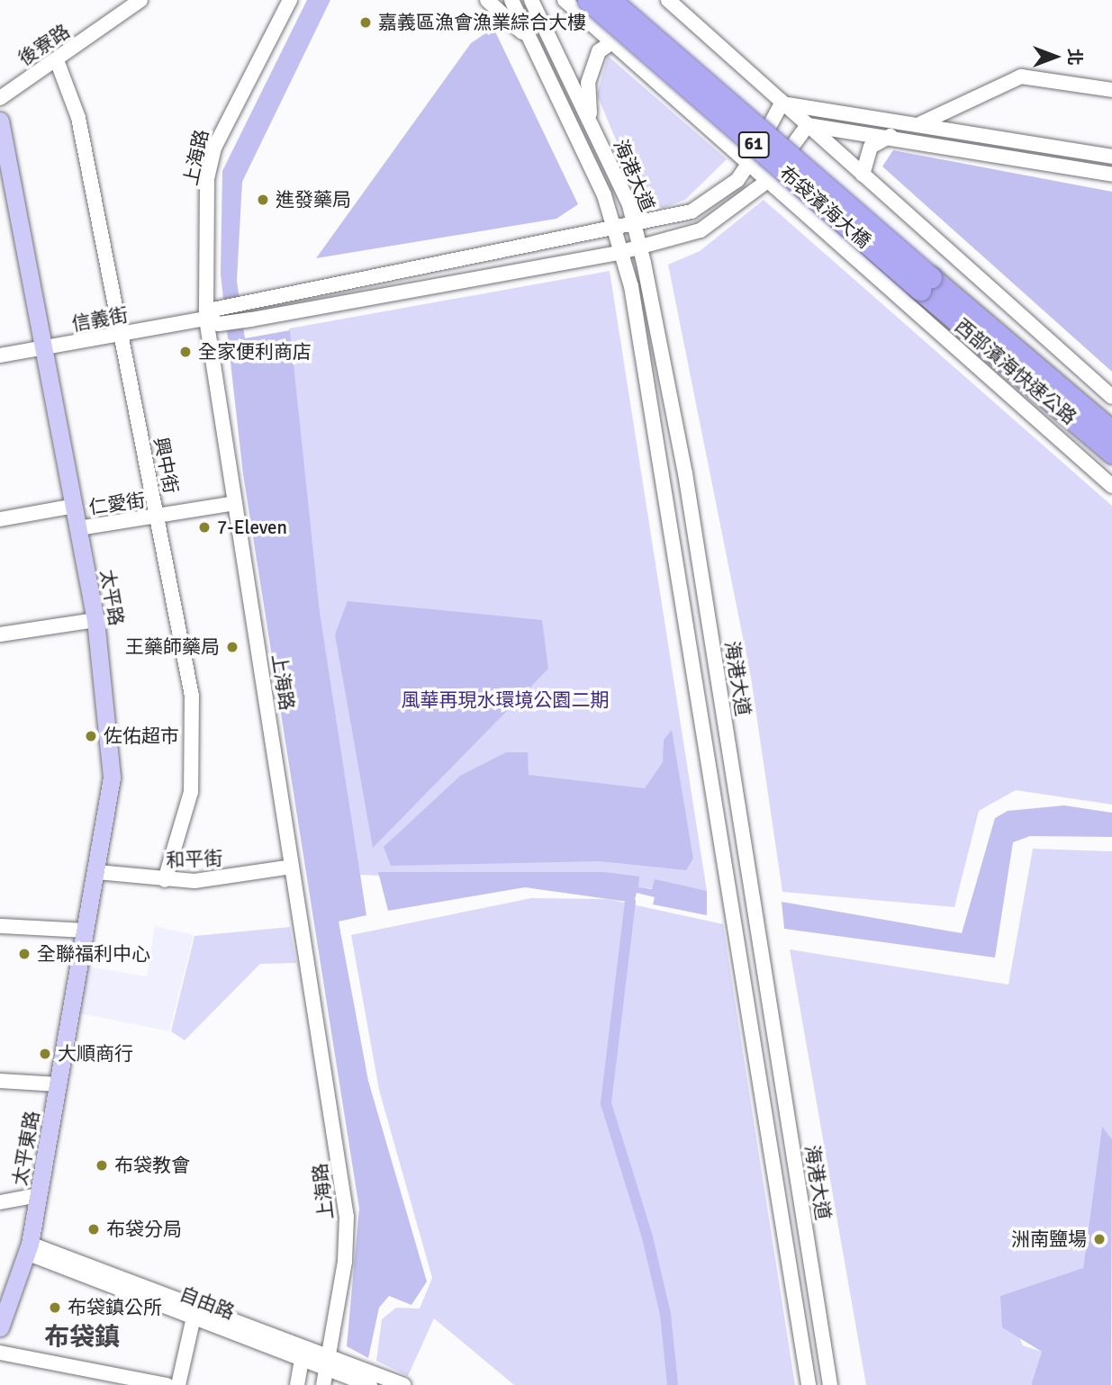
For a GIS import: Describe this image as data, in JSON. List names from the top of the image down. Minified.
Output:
{"streets":{"highway":["61","布袋濱海大橋","西部濱海快速公路"],"main road":["太平路","太平東路"],"street":["後寮路","上海路","海港大道","信義街","興中街","仁愛街","和平街","自由路"]},"crossings":[["後寮路","興中街"],["上海路","信義街"],["上海路","仁愛街"],["上海路","和平街"],["上海路","自由路"],["海港大道","信義街"],["布袋濱海大橋","西部濱海快速公路"],["信義街","興中街"],["信義街","太平路"],["興中街","仁愛街"],["興中街","和平街"],["仁愛街","太平路"],["太平路","和平街"],["太平路","太平東路"],["太平東路","自由路"]],"districts":["布袋鎮"],"parks":["風華再現水環境公園二期"],"places":["嘉義區漁會漁業綜合大樓","進發藥局","全家便利商店","7-Eleven","王藥師藥局","佐佑超市","全聯福利中心","大順商行","布袋教會","布袋分局","洲南鹽場","布袋鎮公所"],"north":"right"}
